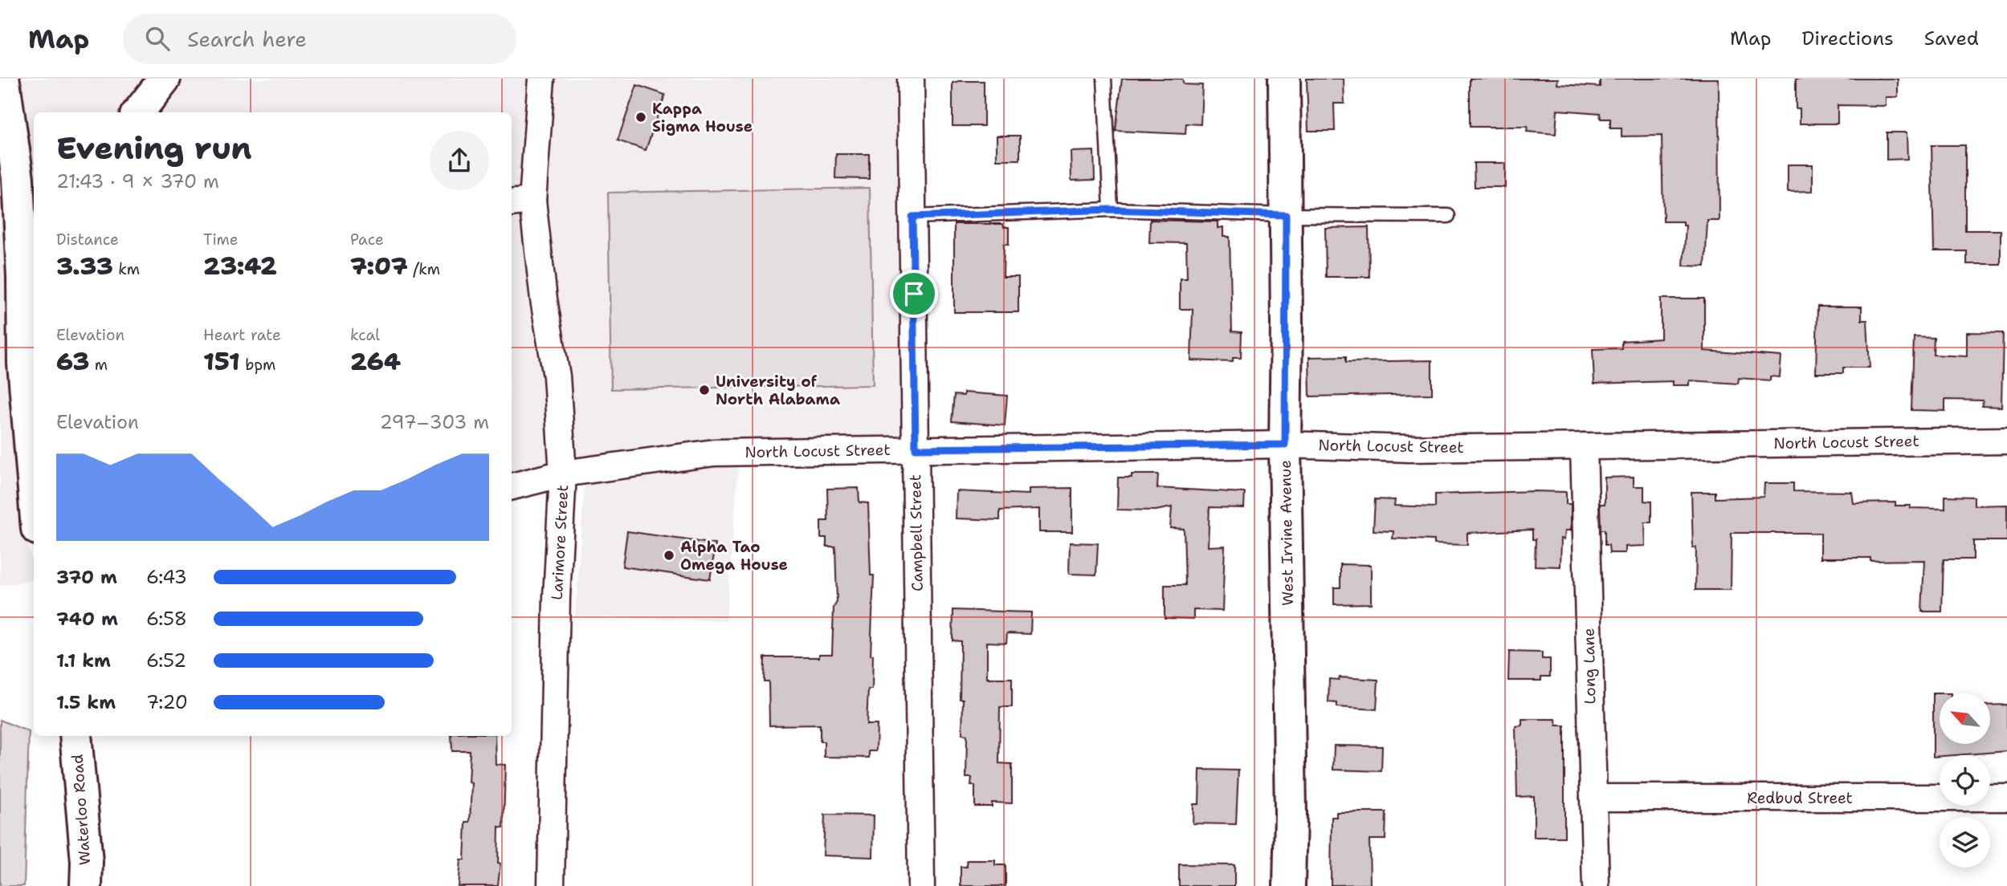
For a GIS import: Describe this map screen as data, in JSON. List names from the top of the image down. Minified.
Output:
{"streets":{"street":["North Locust Street","Campbell Street","West Irvine Avenue","Larimore Street","Long Lane","Redbud Street","Waterloo Road"]},"crossings":[["North Locust Street","Campbell Street"],["North Locust Street","West Irvine Avenue"],["North Locust Street","Larimore Street"],["North Locust Street","Long Lane"],["Long Lane","Redbud Street"]],"places":["Kappa Sigma House","University of North Alabama","Alpha Tao Omega House"],"north":"top left","page":{"header":"Map","search":"Search here","nav":["Map","Directions","Saved"],"heading":["Evening run","21:43 · 9 × 370 m"],"stats":[["Distance","3.33 km"],["Time","23:42"],["Pace","7:07 /km"],["Elevation","63 m"],["Heart rate","151 bpm"],["kcal","264"]],"chart":["Elevation","297–303 m"],"list":[{"name":"370 m","note":"6:43"},{"name":"740 m","note":"6:58"},{"name":"1.1 km","note":"6:52"},{"name":"1.5 km","note":"7:20"}]}}
